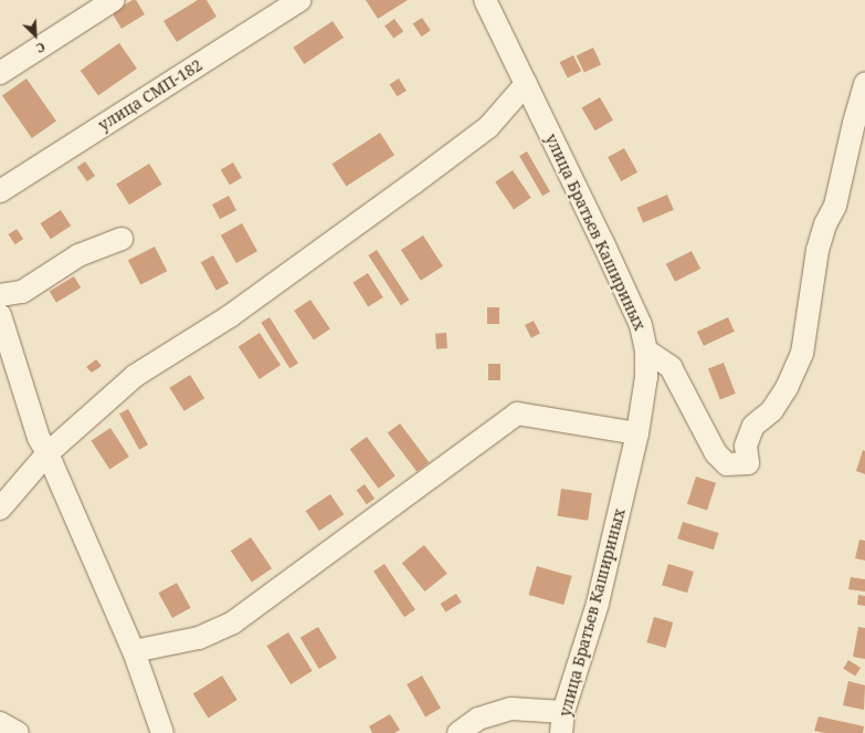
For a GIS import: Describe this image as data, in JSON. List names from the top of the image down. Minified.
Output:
{"streets":{"street":["улица СМП-182","улица Братьев Кашириных"]},"north":"bottom right"}
